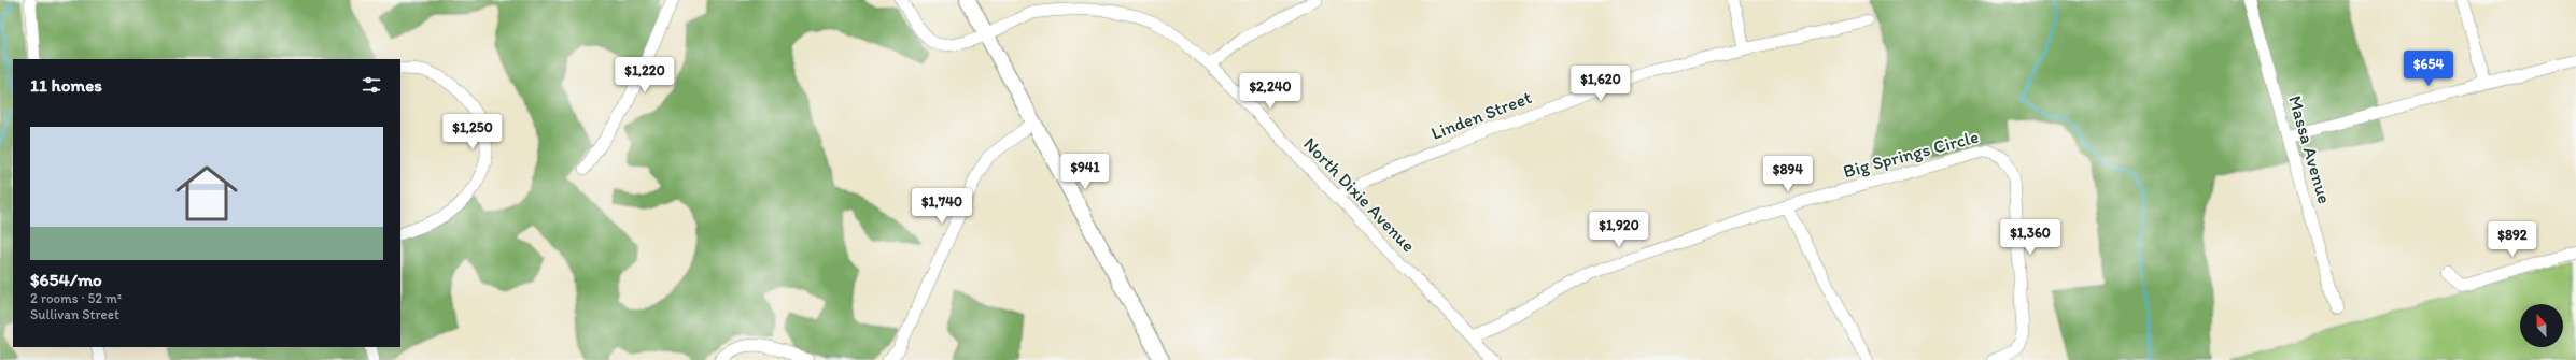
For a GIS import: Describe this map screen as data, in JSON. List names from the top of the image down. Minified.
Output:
{"streets":{"street":["Linden Street","Massa Avenue","Big Springs Circle","North Dixie Avenue"]},"crossings":[["Linden Street","North Dixie Avenue"],["Big Springs Circle","North Dixie Avenue"]],"north":"top","page":{"price":["$654","$1,220","$1,620","$2,240","$1,250","$941","$894","$1,740","$1,920","$1,360","$892"],"heading":"11 homes","list":[{"name":"$654/mo","note":"2 rooms · 52 m² · Sullivan Street"}]}}
